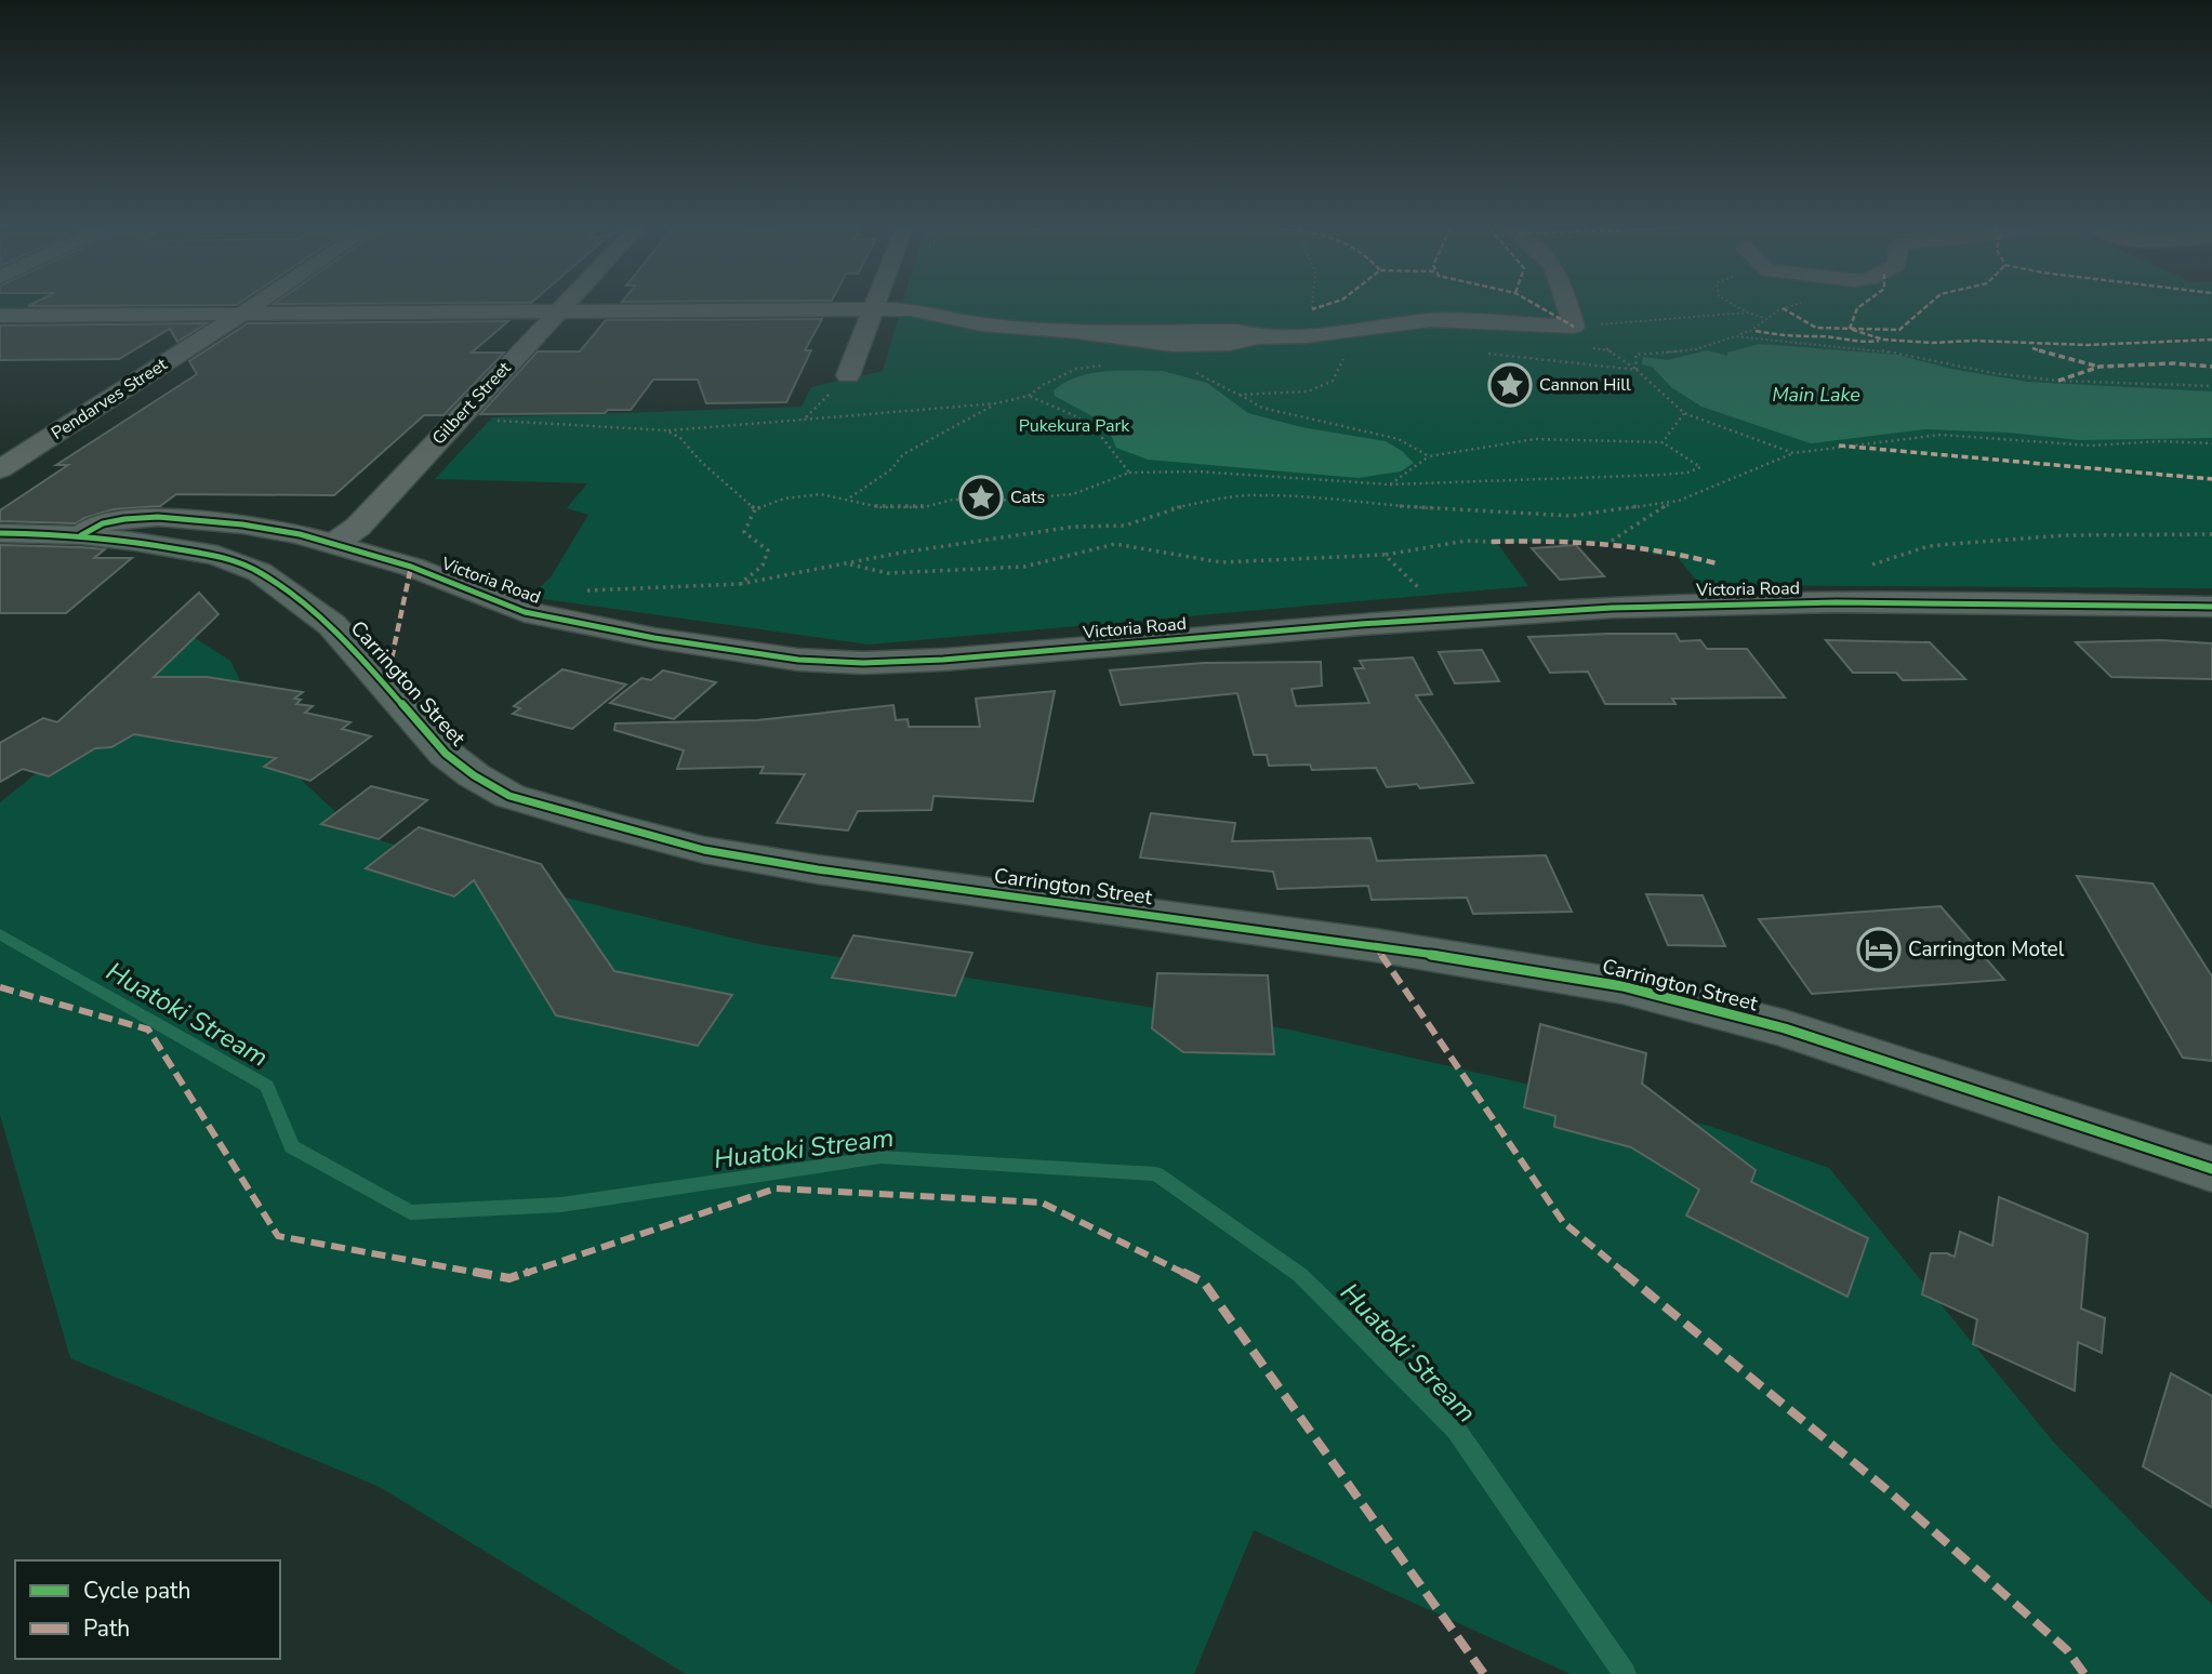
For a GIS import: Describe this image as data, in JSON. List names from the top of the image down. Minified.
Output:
{"streets":{"main road":["Carrington Street"],"street":["Pendarves Street","Gilbert Street","Victoria Road"]},"crossings":[["Gilbert Street","Victoria Road"],["Victoria Road","Carrington Street"]],"water":["Main Lake","Huatoki Stream"],"parks":["Pukekura Park"],"places":{"place":["Cannon Hill","Cats"],"hotel":["Carrington Motel"]},"legend":["Cycle path","Path"]}
